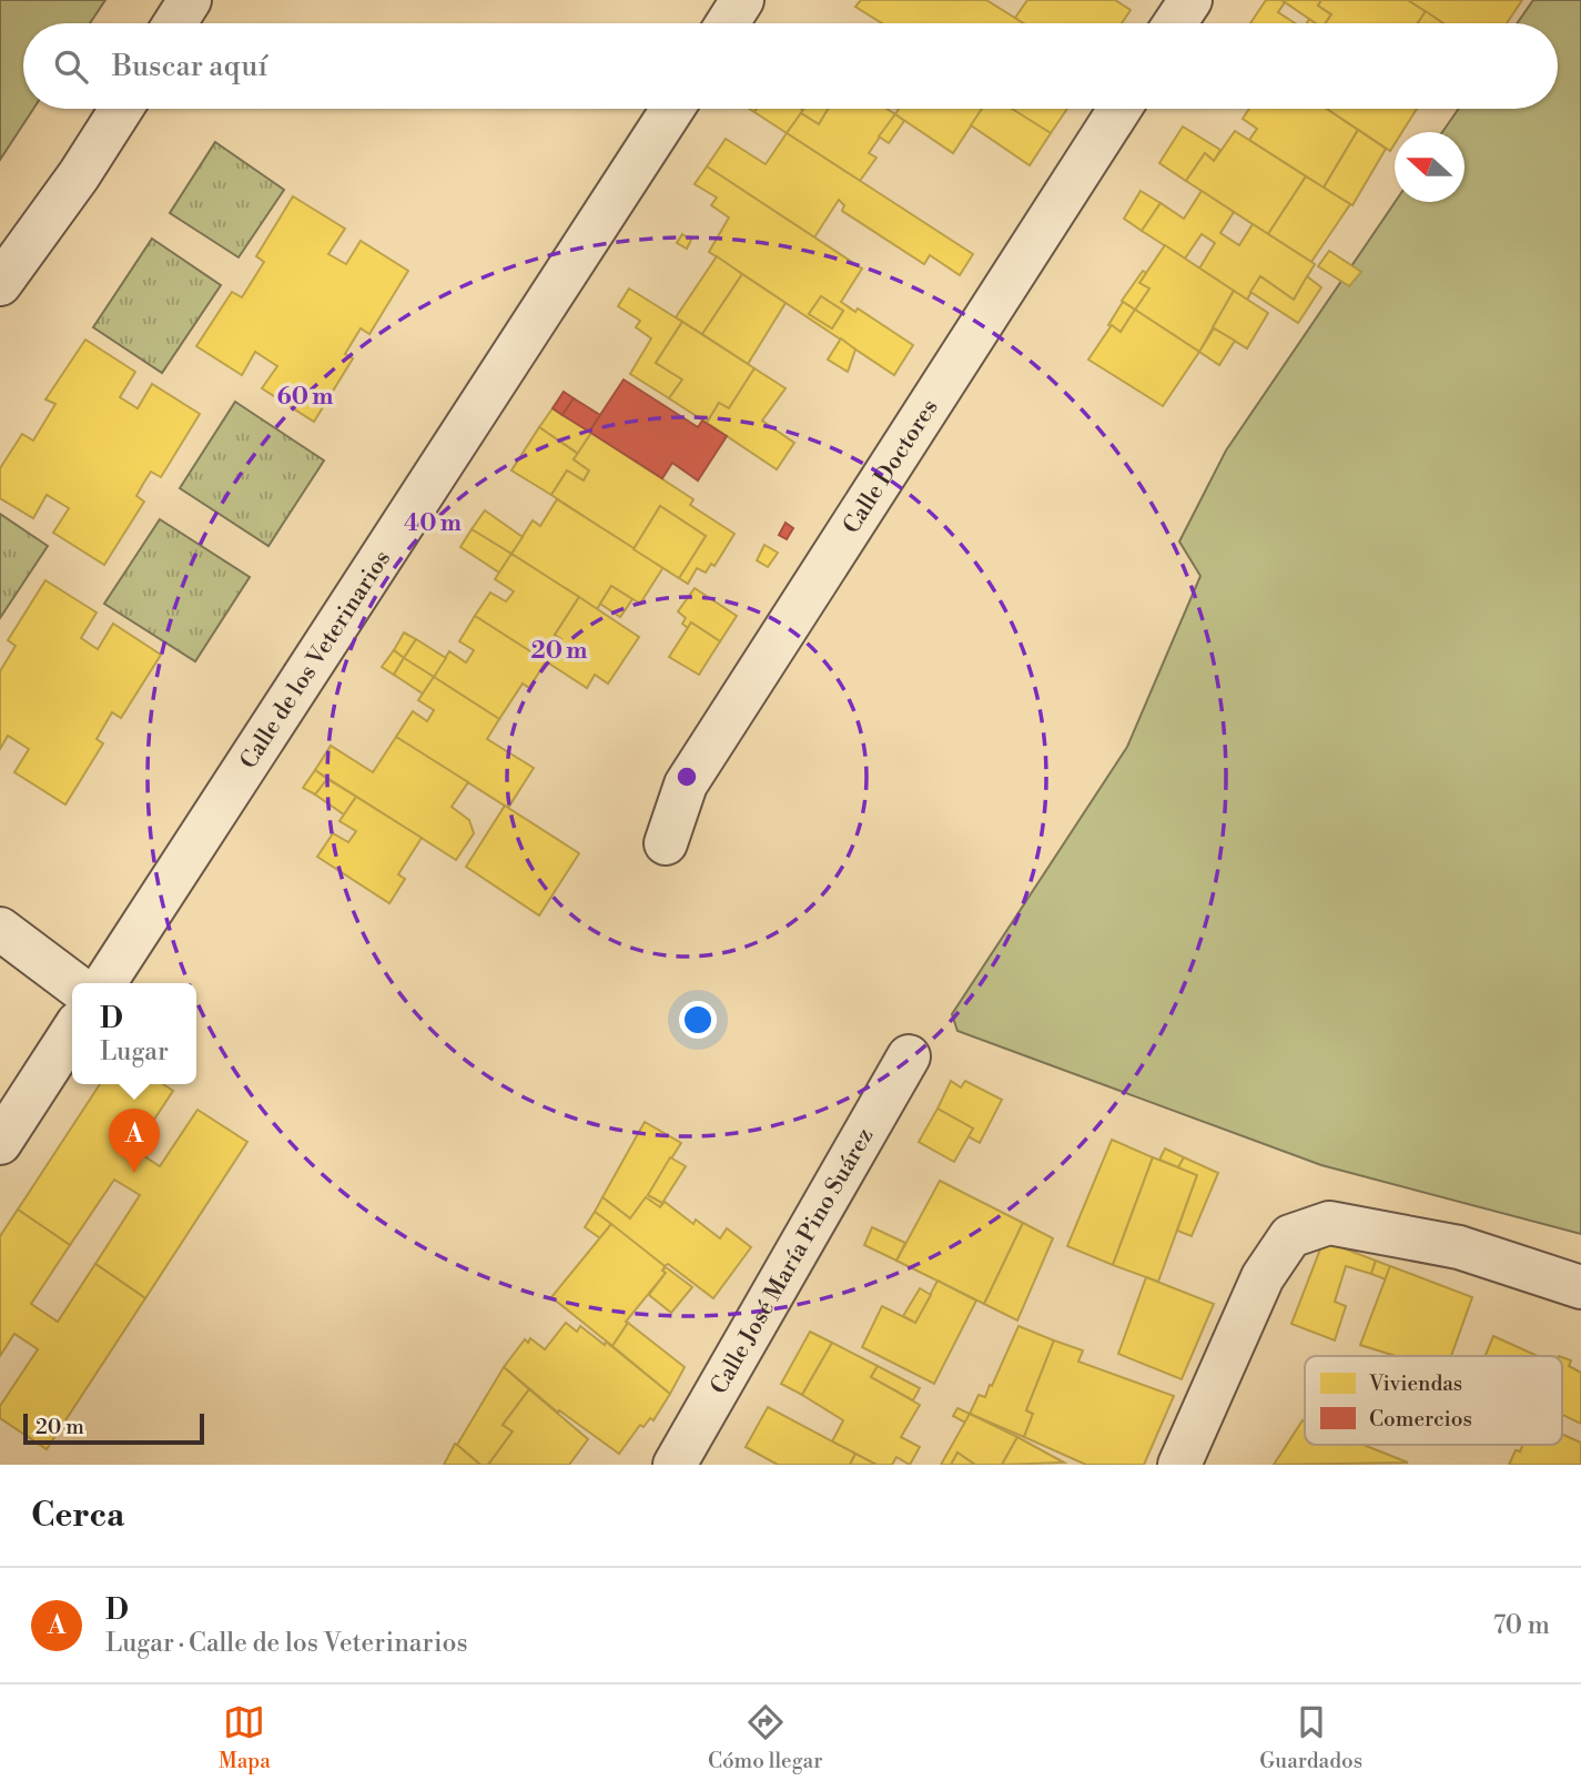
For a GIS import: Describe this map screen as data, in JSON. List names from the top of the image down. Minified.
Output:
{"streets":{"street":["Calle Doctores","Calle de los Veterinarios","Calle José María Pino Suárez"]},"legend":["Viviendas","Comercios"],"scale_bar":"20 m","north":"left","page":{"search":"Buscar aquí","popup":["D","Lugar"],"pins":"A","scale":"20 m","heading":"Cerca","list":[{"mark":"A","name":"D","note":"Lugar · Calle de los Veterinarios","value":"70 m"}],"nav":["Mapa","Cómo llegar","Guardados"]},"rings":["60 m","40 m","20 m"]}
